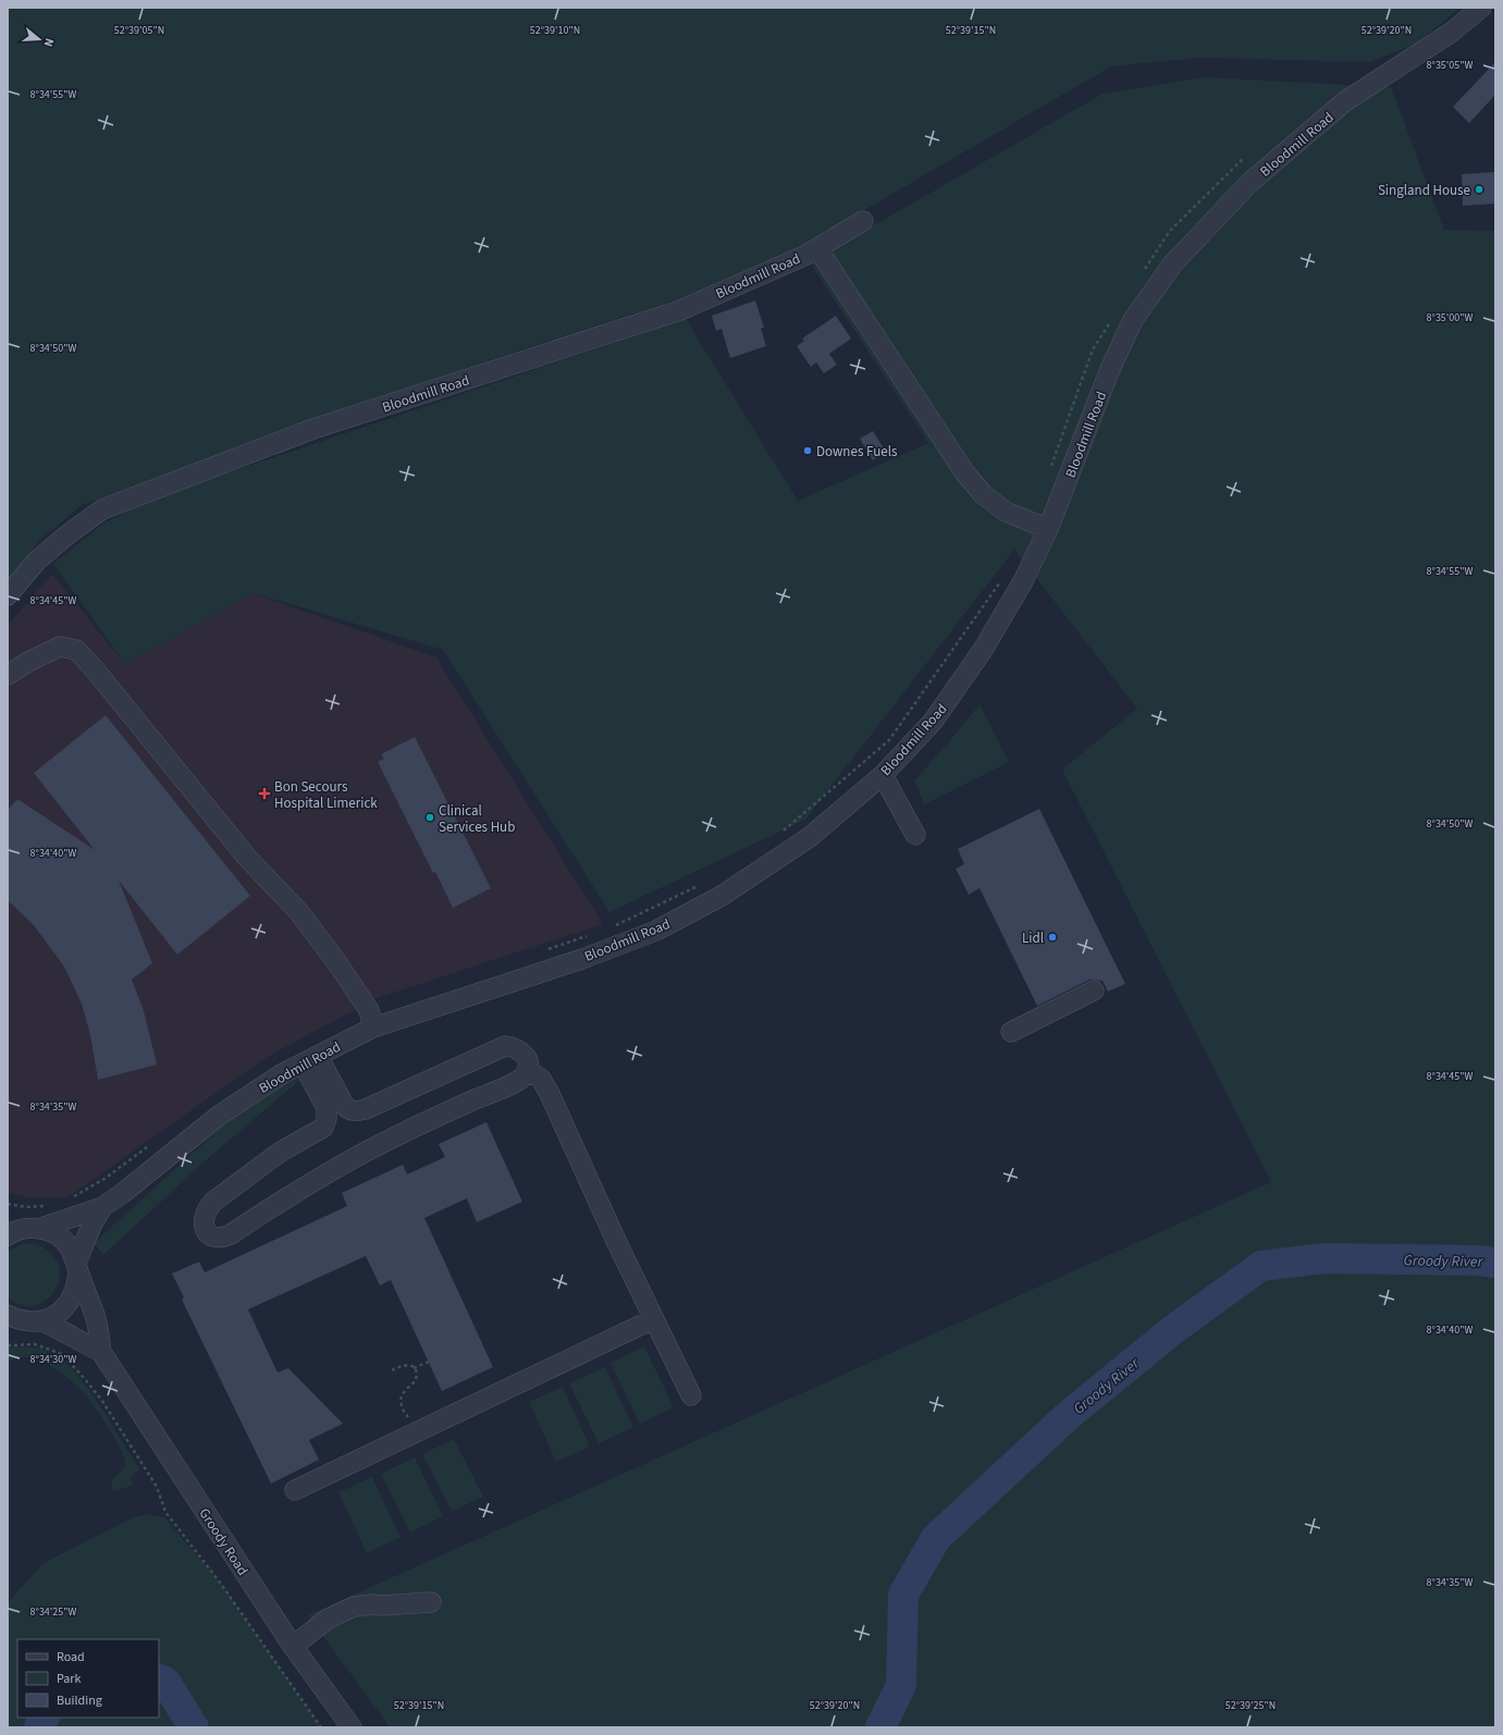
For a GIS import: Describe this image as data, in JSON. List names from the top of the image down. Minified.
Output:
{"streets":{"street":["Bloodmill Road","Groody Road"]},"water":["Groody River"],"places":{"other":["Singland House","Downes Fuels","Clinical Services Hub","Lidl"],"health":["Bon Secours Hospital Limerick"]},"legend":["Road","Park","Building"],"north":"right","coordinates":["52°39'05\"N","52°39'10\"N","52°39'15\"N","52°39'20\"N","8°35'05\"W","8°34'55\"W","8°35'00\"W","8°34'50\"W","8°34'45\"W","8°34'40\"W","8°34'35\"W","8°34'30\"W","8°34'25\"W","52°39'25\"N"]}
